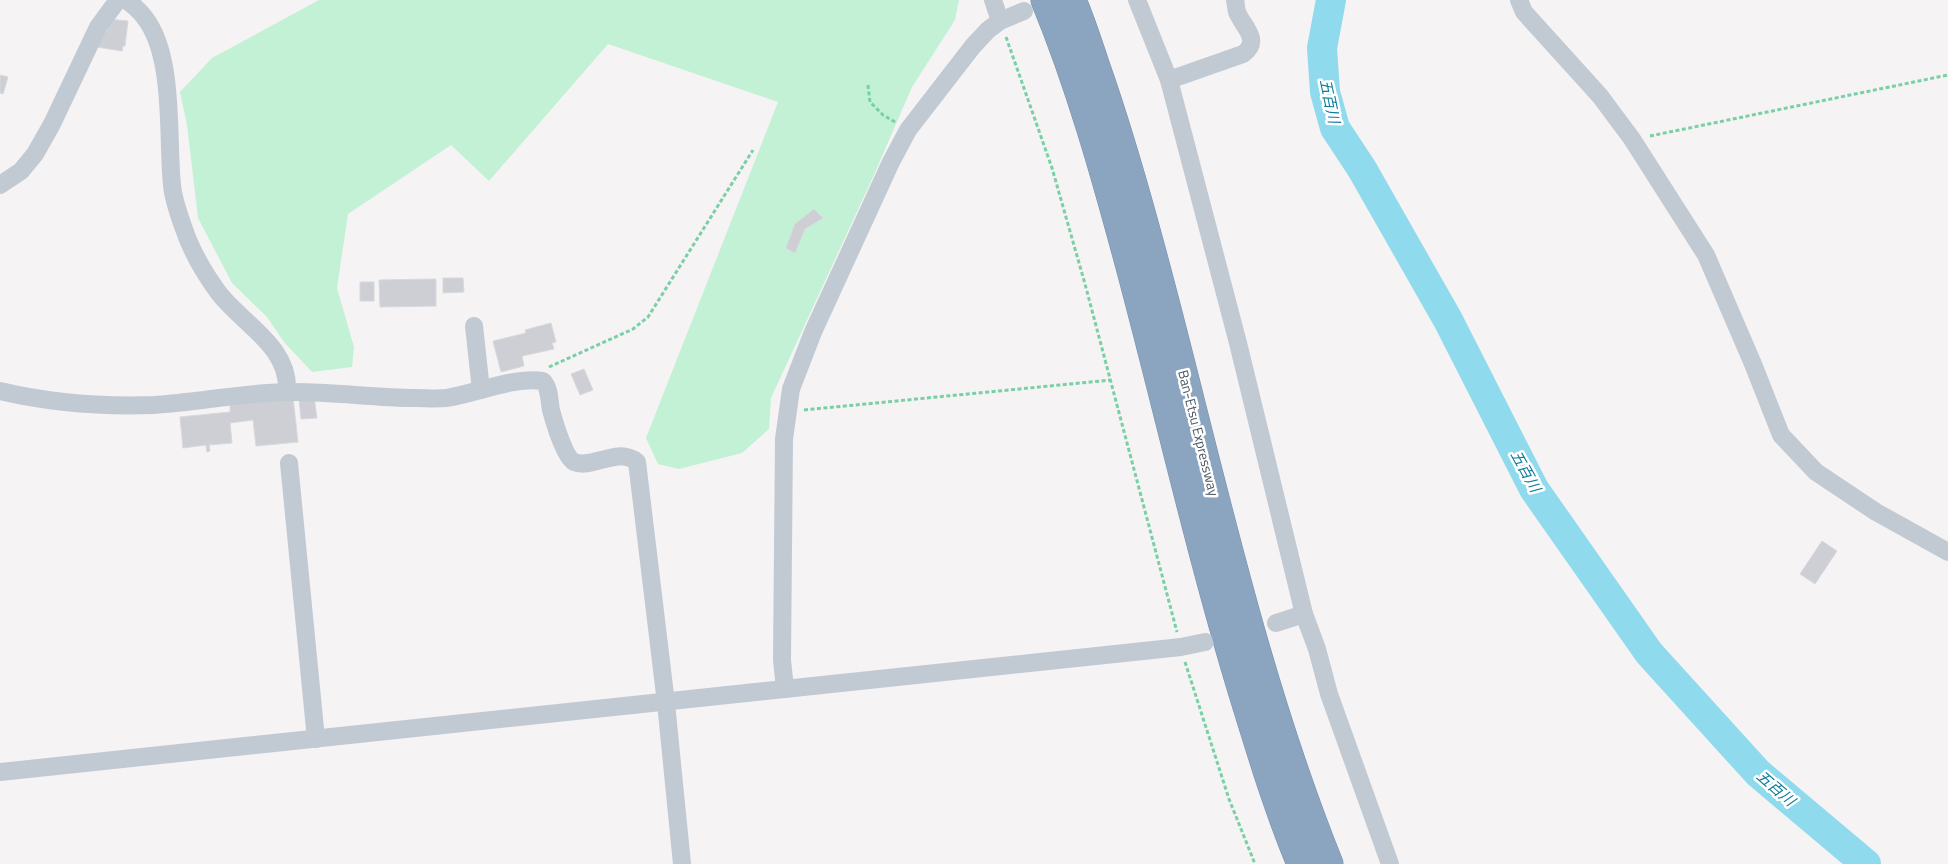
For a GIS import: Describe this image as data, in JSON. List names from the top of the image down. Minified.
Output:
{"streets":{"highway":["Ban-Etsu Expressway"]},"water":["五百川"]}
